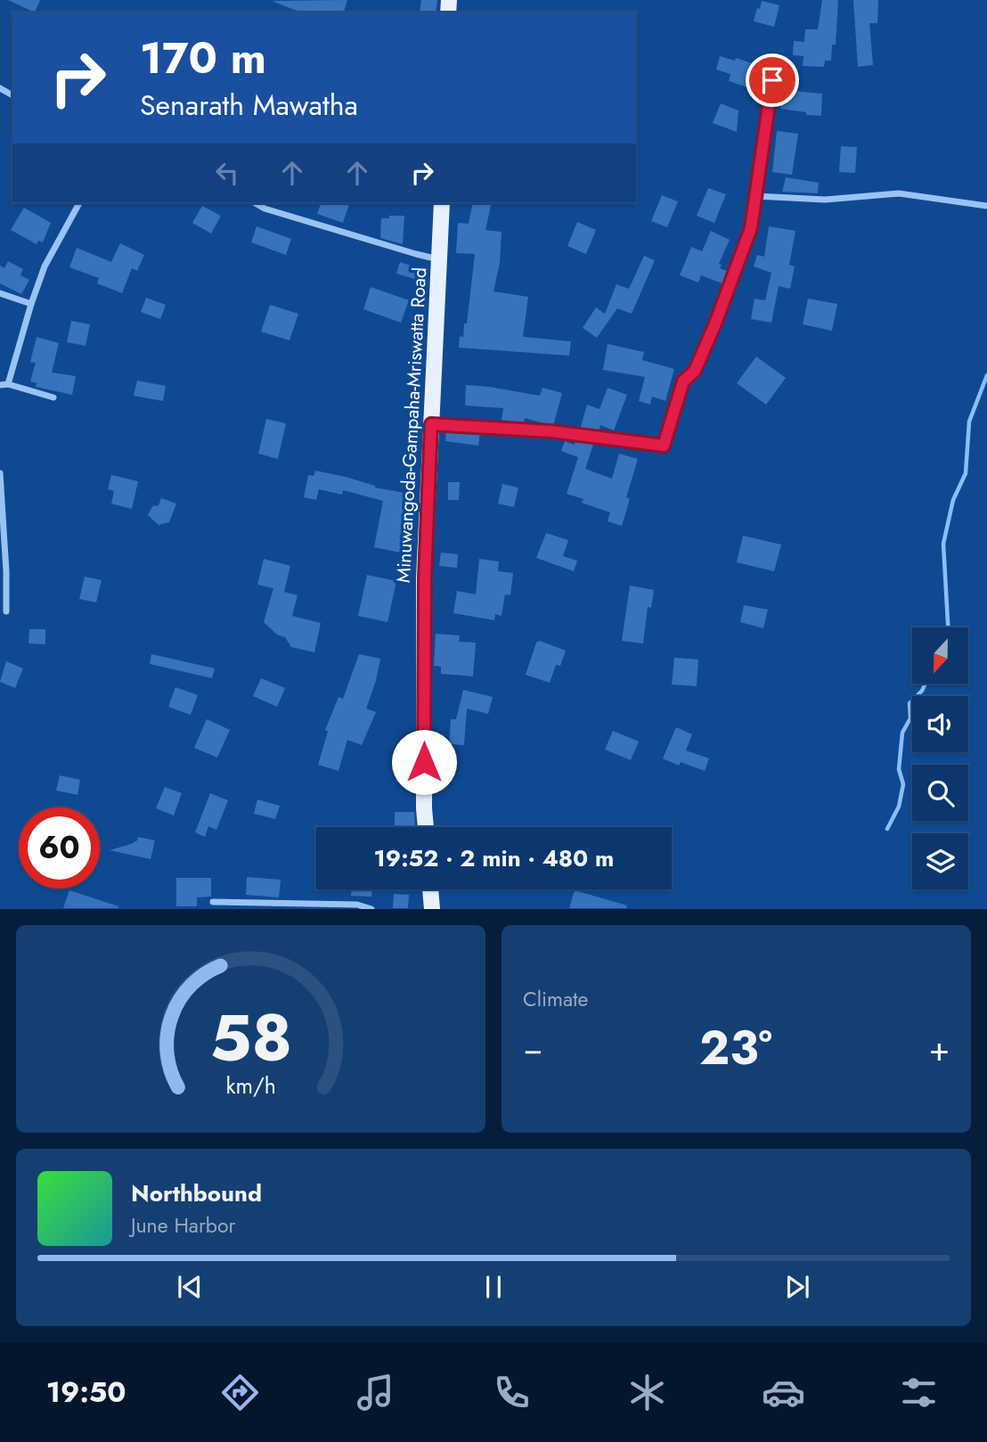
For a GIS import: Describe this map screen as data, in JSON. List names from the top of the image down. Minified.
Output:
{"streets":{"main road":["Minuwangoda-Gampaha-Mriswatta Road"]},"north":"bottom","page":{"turn":["170 m","Senarath Mawatha"],"limit":"60","trip":"19:52 · 2 min · 480 m","tile":"Climate","heat":["−","23°","+"],"song":["Northbound","June Harbor"],"tabs":"19:50","gauge":["58","km/h"]}}
